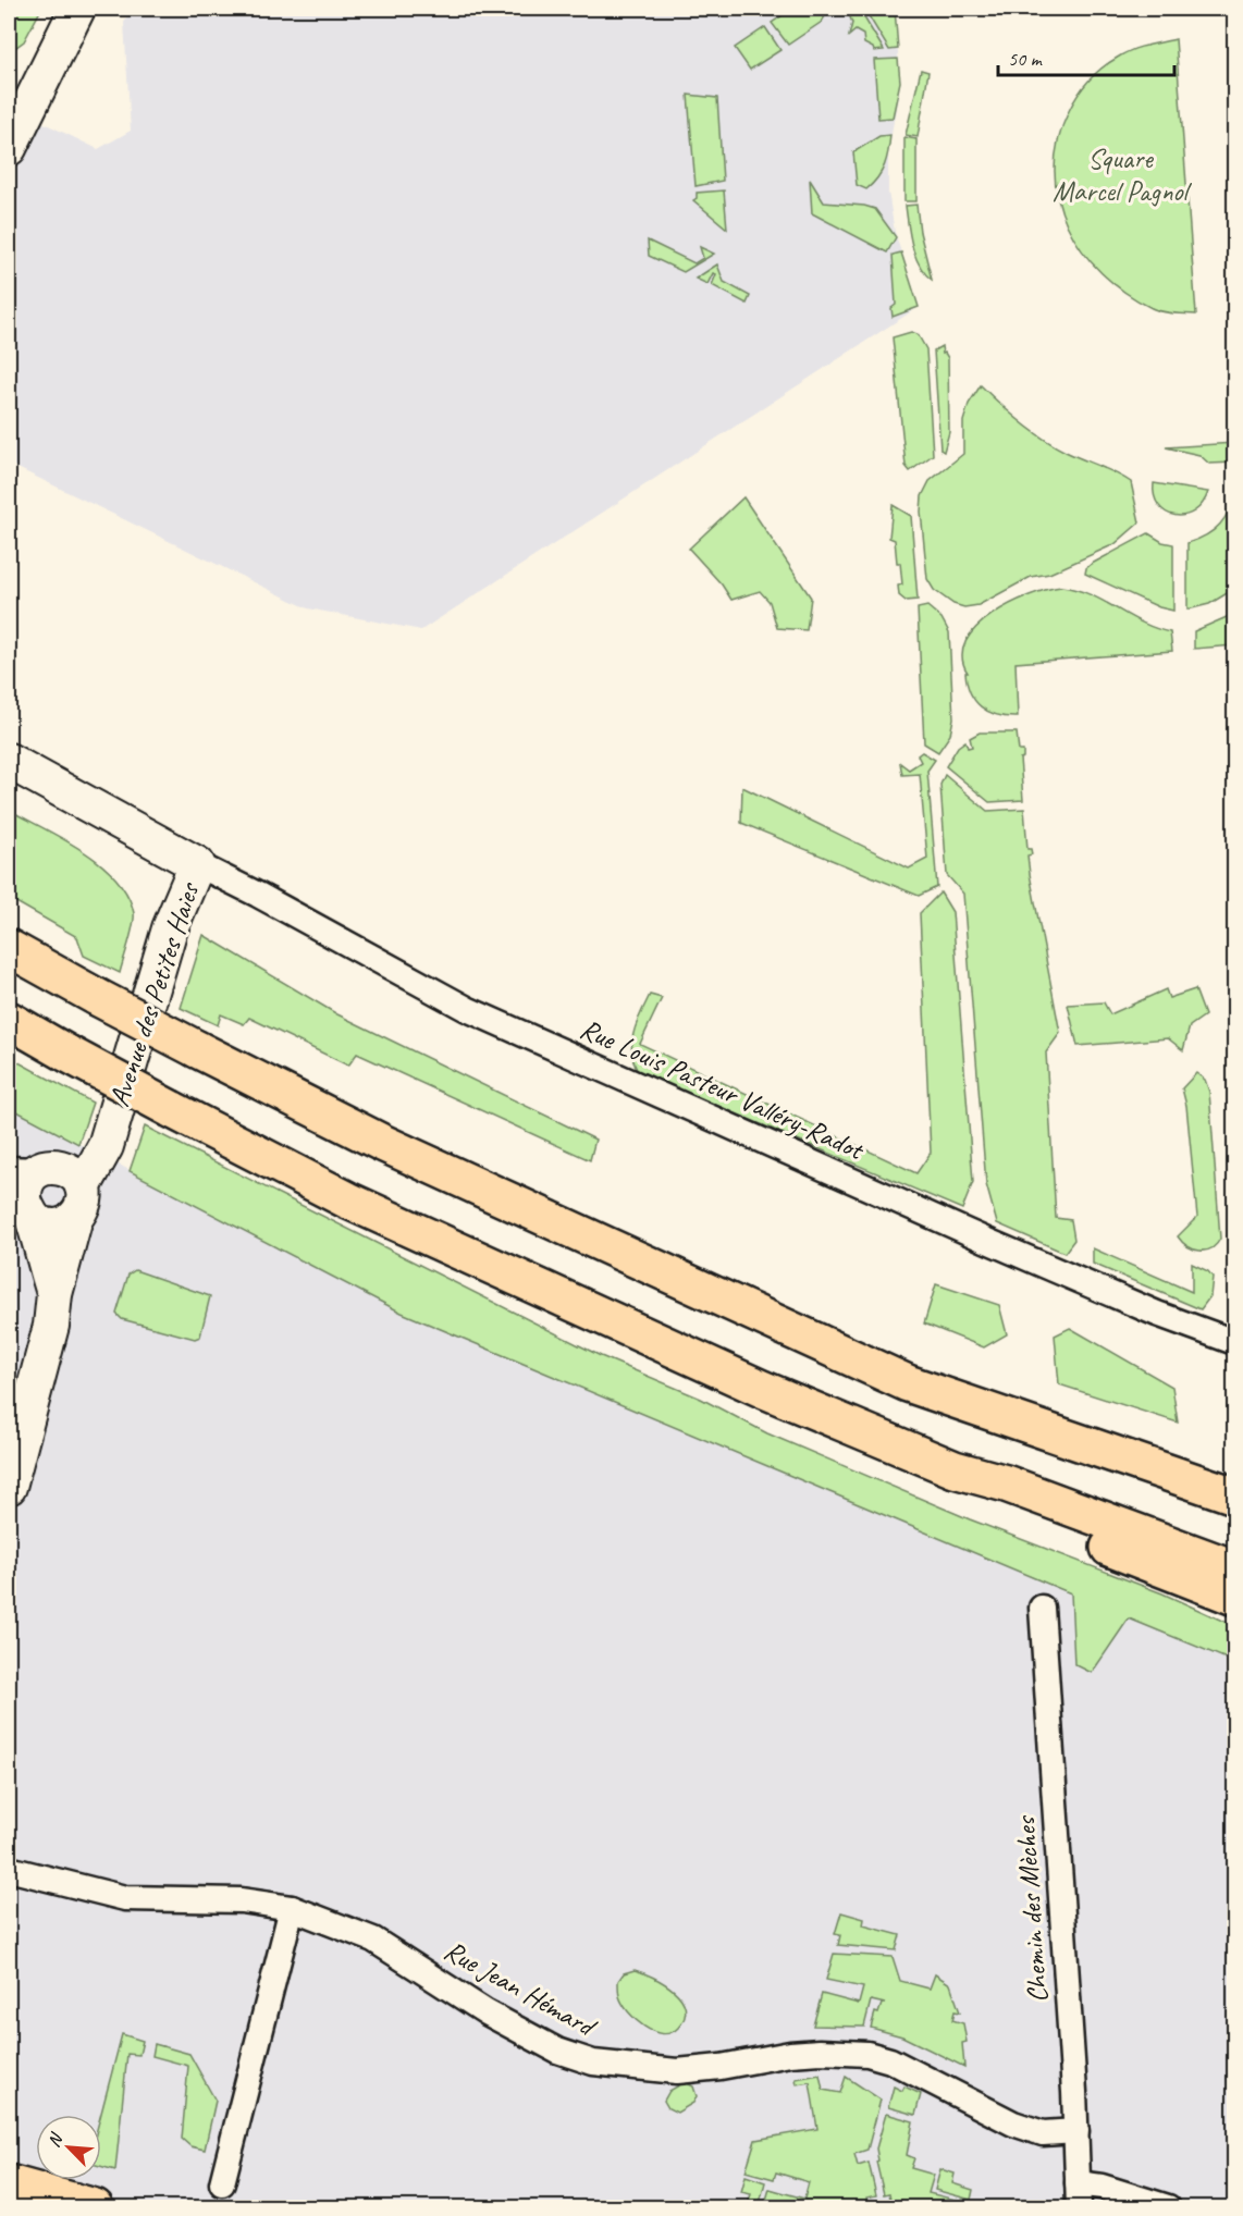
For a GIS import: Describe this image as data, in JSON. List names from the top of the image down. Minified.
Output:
{"streets":{"street":["Avenue des Petites Haies","Rue Louis Pasteur Valléry-Radot","Chemin des Mèches","Rue Jean Hémard"]},"crossings":[["Avenue des Petites Haies","Rue Louis Pasteur Valléry-Radot"],["Chemin des Mèches","Rue Jean Hémard"]],"parks":["Square Marcel Pagnol"],"scale_bar":"50 m","north":"top left"}
